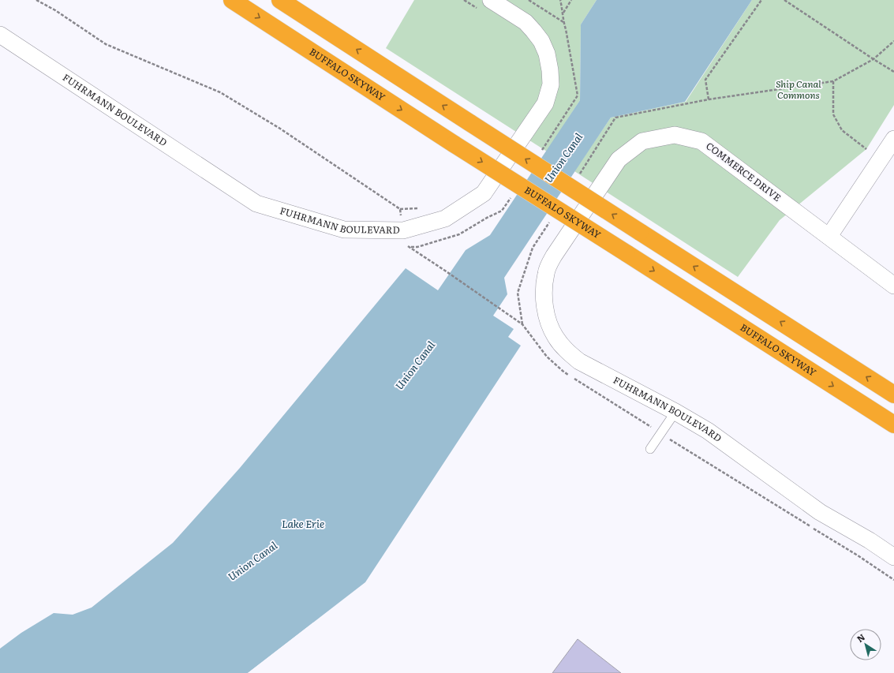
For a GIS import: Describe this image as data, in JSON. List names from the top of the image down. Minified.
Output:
{"streets":{"highway":["BUFFALO SKYWAY"],"street":["FUHRMANN BOULEVARD","COMMERCE DRIVE"]},"crossings":[["FUHRMANN BOULEVARD","COMMERCE DRIVE"]],"water":["Union Canal","Lake Erie"],"parks":["Ship Canal Commons"],"north":"top left"}
